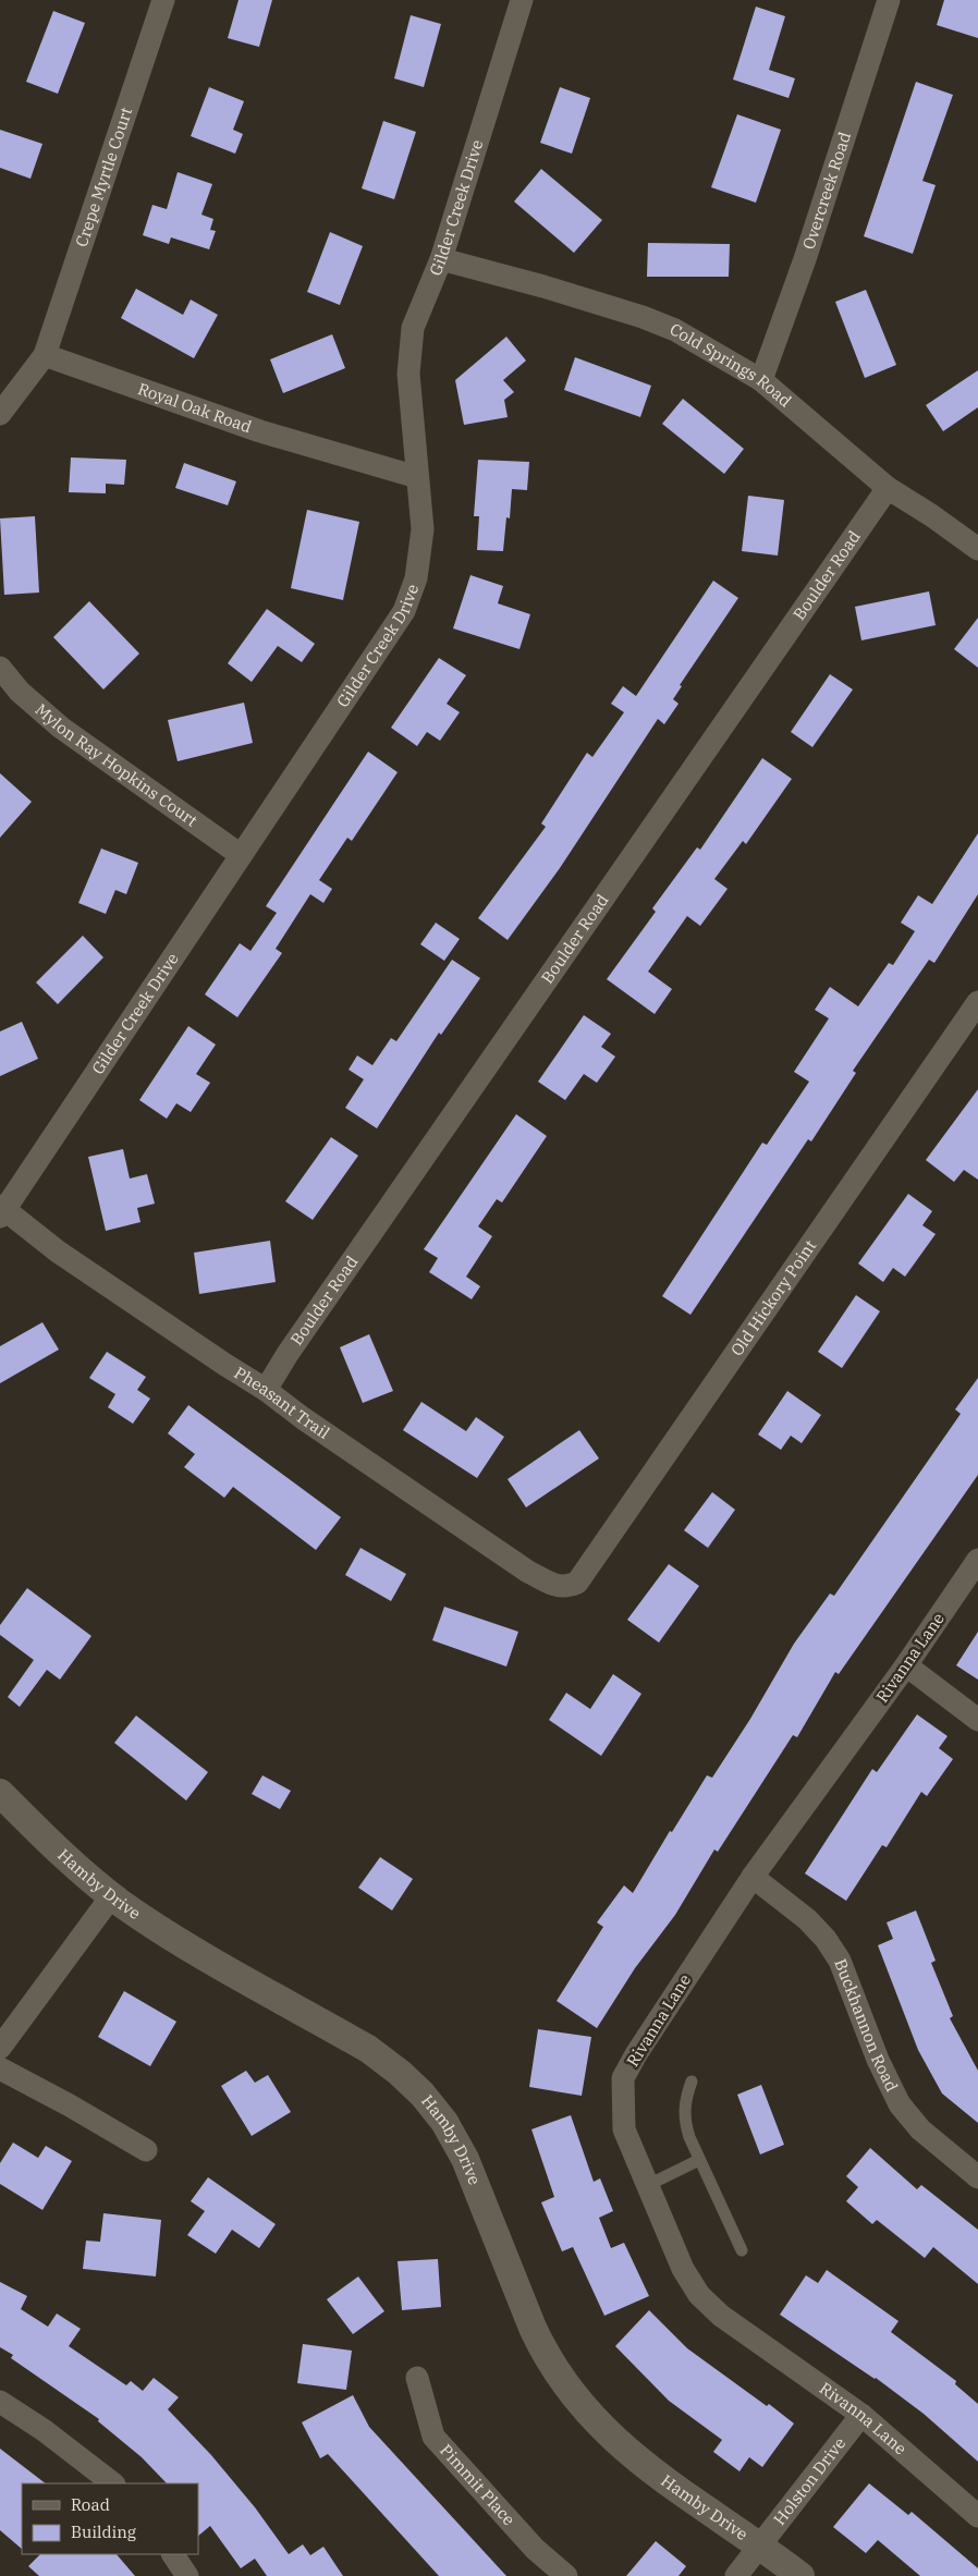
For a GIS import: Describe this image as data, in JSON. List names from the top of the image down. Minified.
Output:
{"streets":{"street":["Crepe Myrtle Court","Overcreek Road","Gilder Creek Drive","Cold Springs Road","Royal Oak Road","Boulder Road","Mylon Ray Hopkins Court","Old Hickory Point","Pheasant Trail","Rivanna Lane","Hamby Drive","Buckhannon Road","Holston Drive","Pimmit Place"]},"crossings":[["Crepe Myrtle Court","Royal Oak Road"],["Overcreek Road","Cold Springs Road"],["Gilder Creek Drive","Cold Springs Road"],["Gilder Creek Drive","Royal Oak Road"],["Gilder Creek Drive","Mylon Ray Hopkins Court"],["Gilder Creek Drive","Pheasant Trail"],["Cold Springs Road","Boulder Road"],["Boulder Road","Pheasant Trail"],["Old Hickory Point","Pheasant Trail"],["Rivanna Lane","Buckhannon Road"],["Rivanna Lane","Holston Drive"],["Hamby Drive","Holston Drive"]],"legend":["Road","Building"]}
